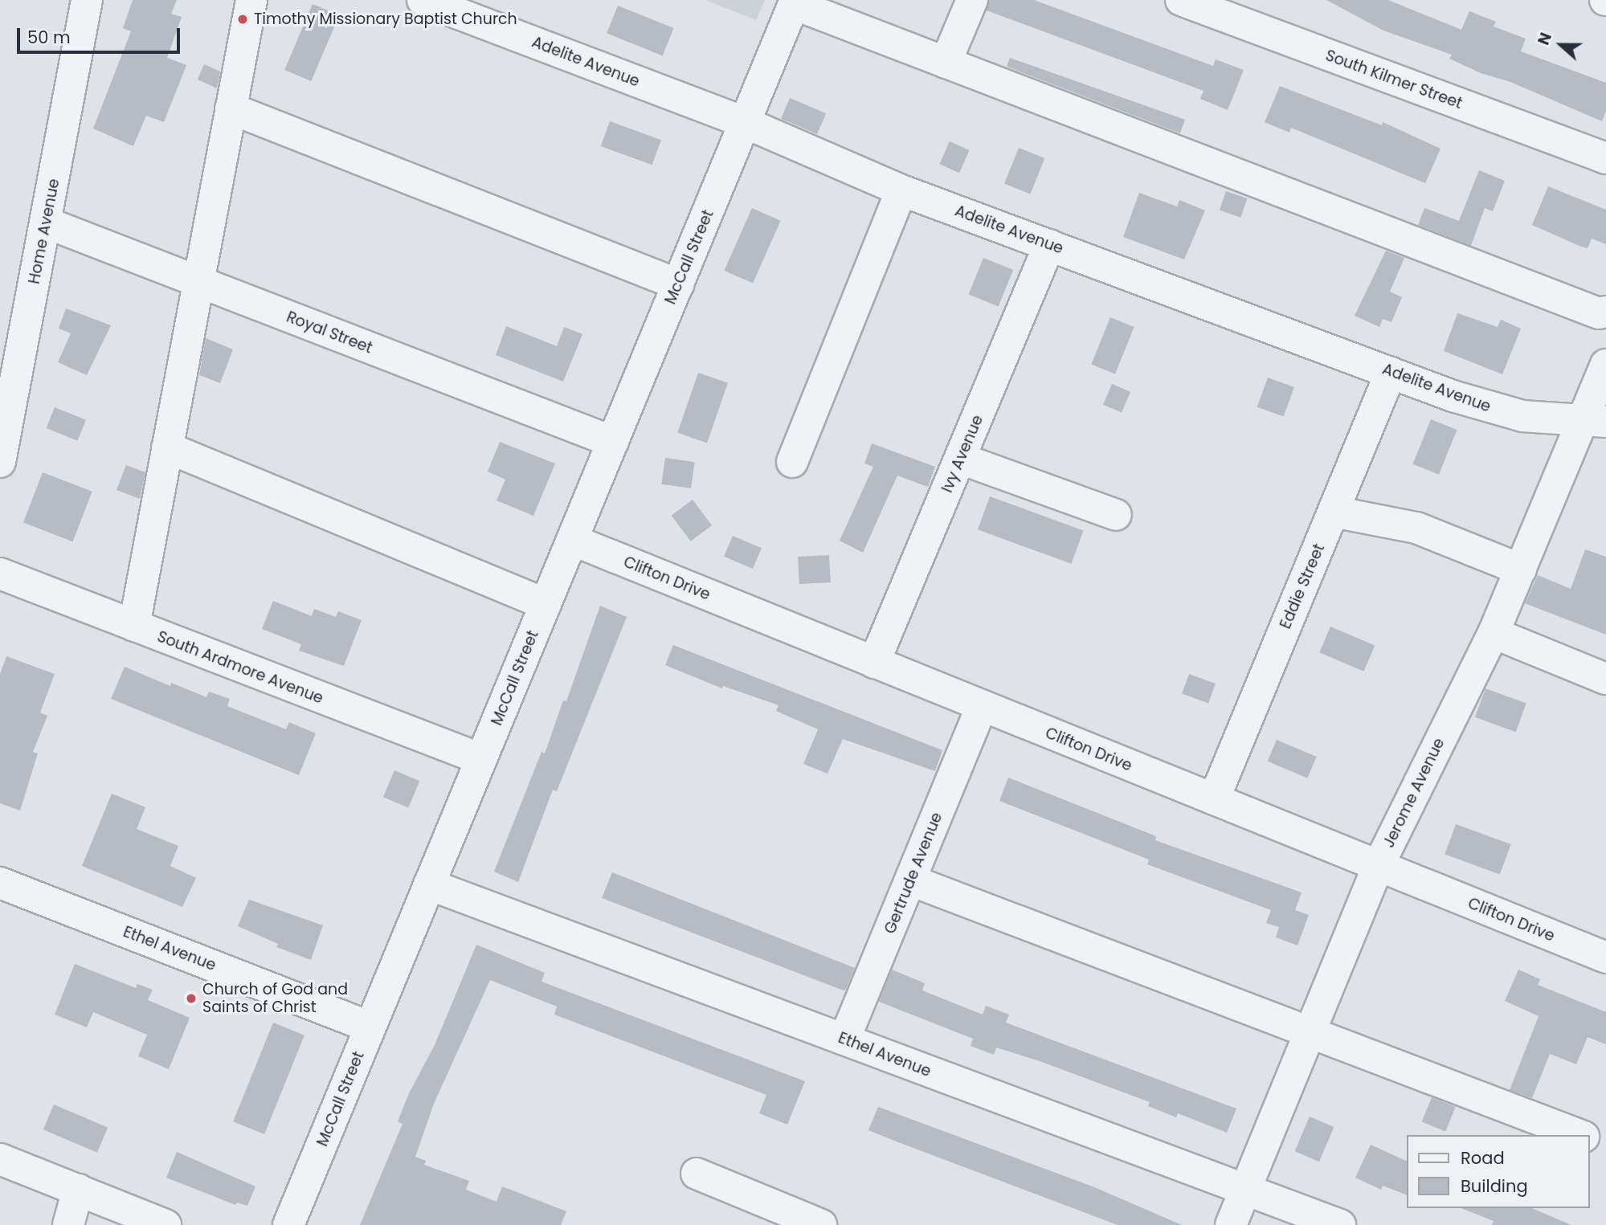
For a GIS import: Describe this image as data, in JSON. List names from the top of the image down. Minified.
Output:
{"streets":{"street":["Adelite Avenue","South Kilmer Street","Home Avenue","McCall Street","Royal Street","Ivy Avenue","Clifton Drive","Eddie Street","South Ardmore Avenue","Jerome Avenue","Gertrude Avenue","Ethel Avenue"]},"crossings":[["Adelite Avenue","McCall Street"],["Adelite Avenue","Ivy Avenue"],["Adelite Avenue","Eddie Street"],["Adelite Avenue","Jerome Avenue"],["Home Avenue","Royal Street"],["McCall Street","Royal Street"],["McCall Street","Clifton Drive"],["McCall Street","South Ardmore Avenue"],["McCall Street","Ethel Avenue"],["Ivy Avenue","Clifton Drive"],["Clifton Drive","Eddie Street"],["Clifton Drive","Jerome Avenue"],["Clifton Drive","Gertrude Avenue"],["Jerome Avenue","Ethel Avenue"],["Gertrude Avenue","Ethel Avenue"]],"places":["Timothy Missionary Baptist Church","Church of God and Saints of Christ"],"legend":["Road","Building"],"scale_bar":"50 m","north":"left"}
